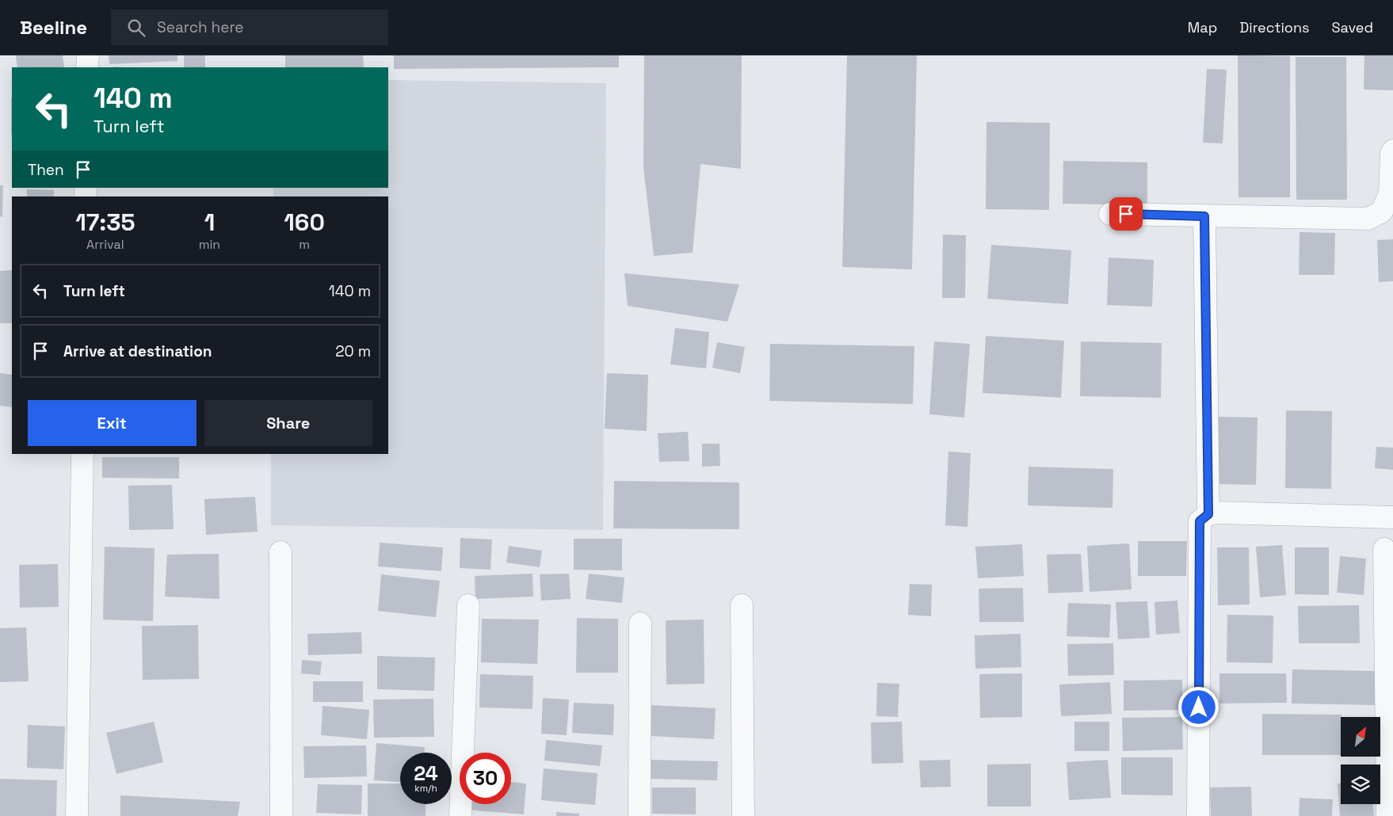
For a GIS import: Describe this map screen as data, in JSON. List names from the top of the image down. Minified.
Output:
{"north":"top right","page":{"header":"Beeline","search":"Search here","nav":["Map","Directions","Saved"],"turn":["140 m","Turn left"],"then":"Then","eta":["17:35","Arrival","1","min","160","m"],"list":[{"name":"Turn left","value":"140 m"},{"name":"Arrive at destination","value":"20 m"}],"buttons":["Exit","Share"],"speed":"24 km/h","limit":"30"}}
